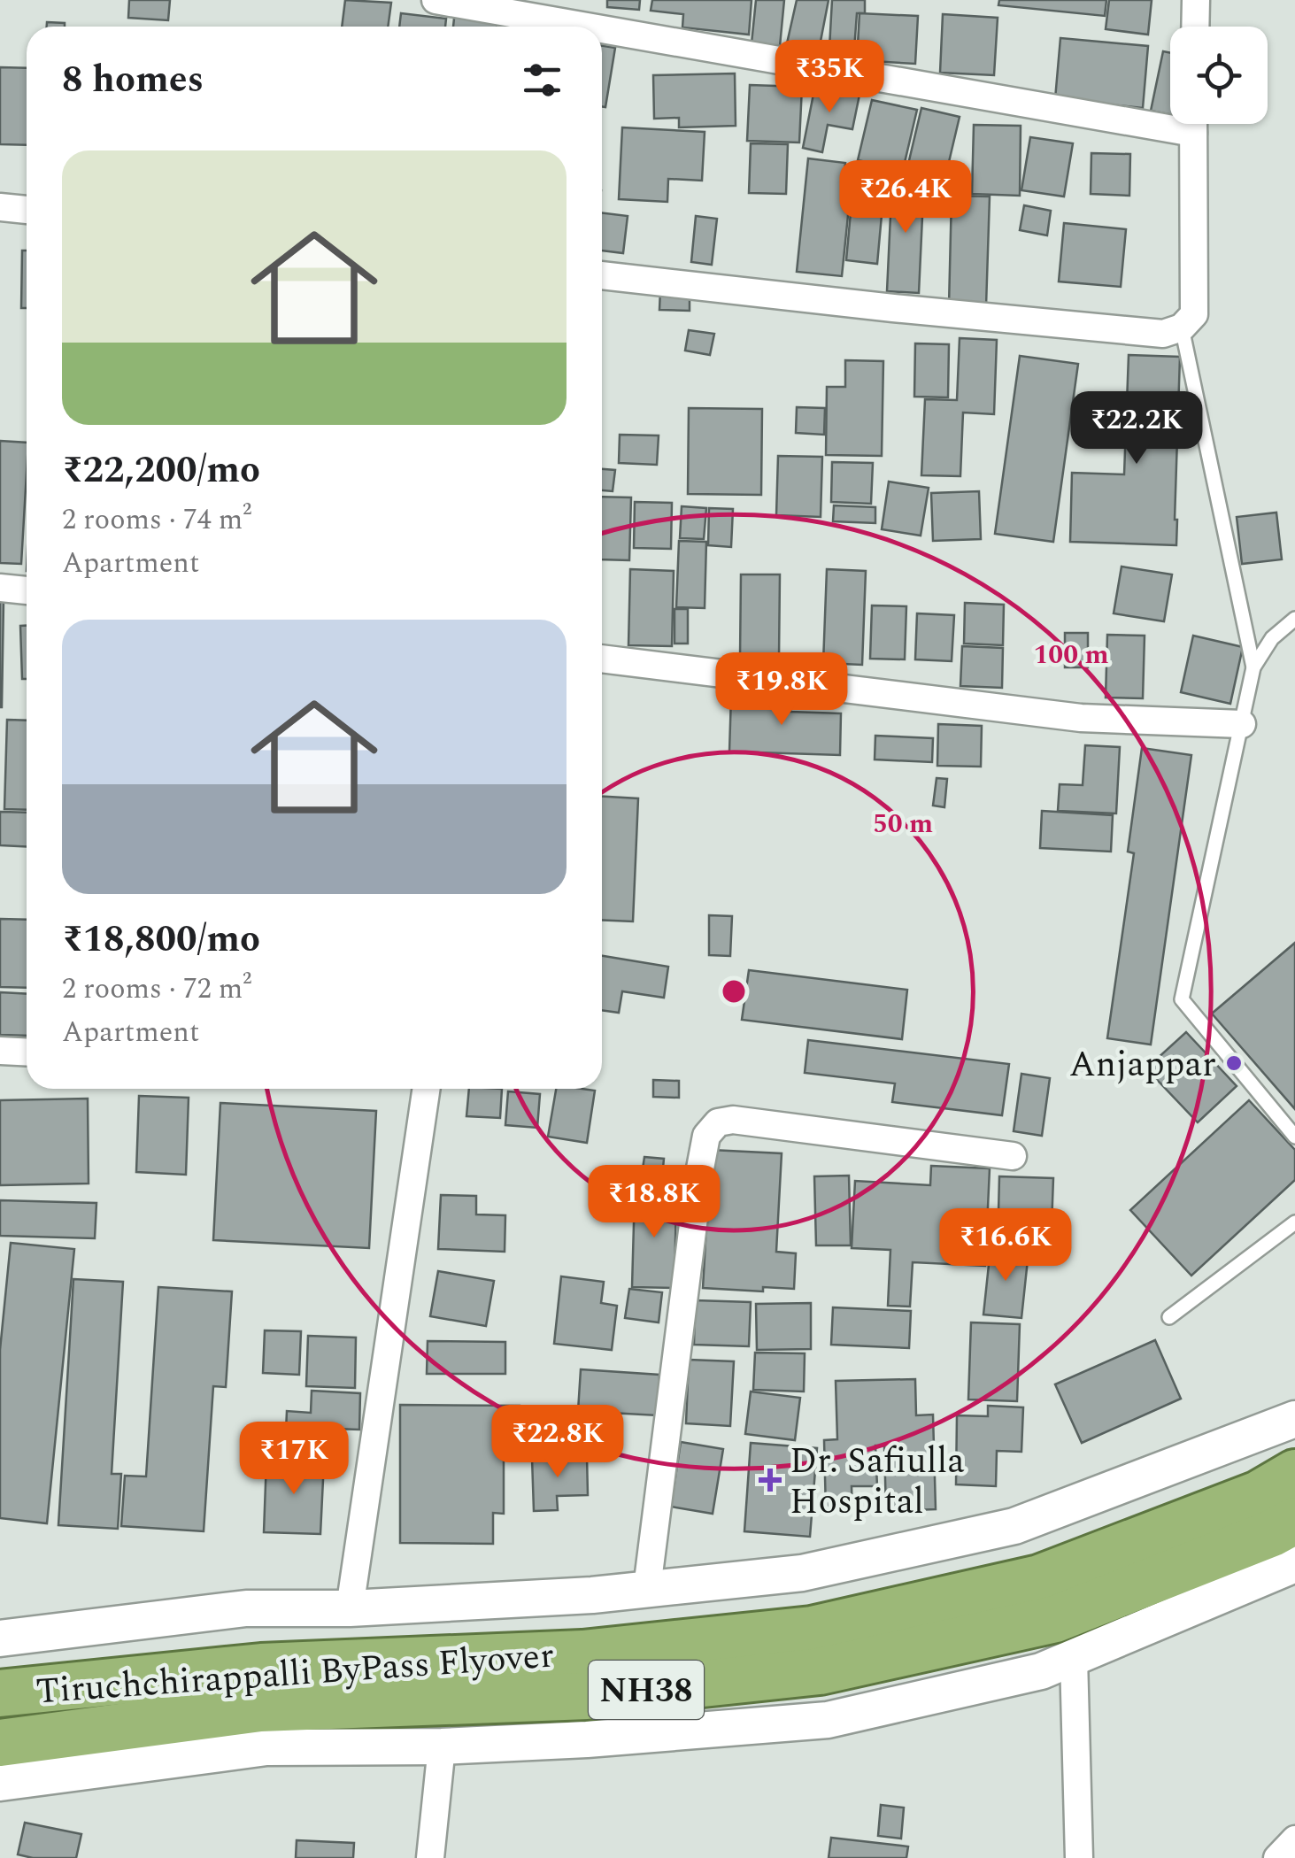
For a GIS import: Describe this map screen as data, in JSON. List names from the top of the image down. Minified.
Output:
{"streets":{"highway":["Tiruchchirappalli ByPass Flyover","NH38"]},"places":{"other":["Anjappar"],"health":["Dr. Safiulla Hospital"]},"page":{"heading":"8 homes","price":["₹35K","₹26.4K","₹22.2K","₹19.8K","₹18.8K","₹16.6K","₹22.8K","₹17K"],"list":[{"name":"₹22,200/mo","note":"2 rooms · 74 m² · Apartment"},{"name":"₹18,800/mo","note":"2 rooms · 72 m² · Apartment"}]},"rings":["100 m","50 m"]}
